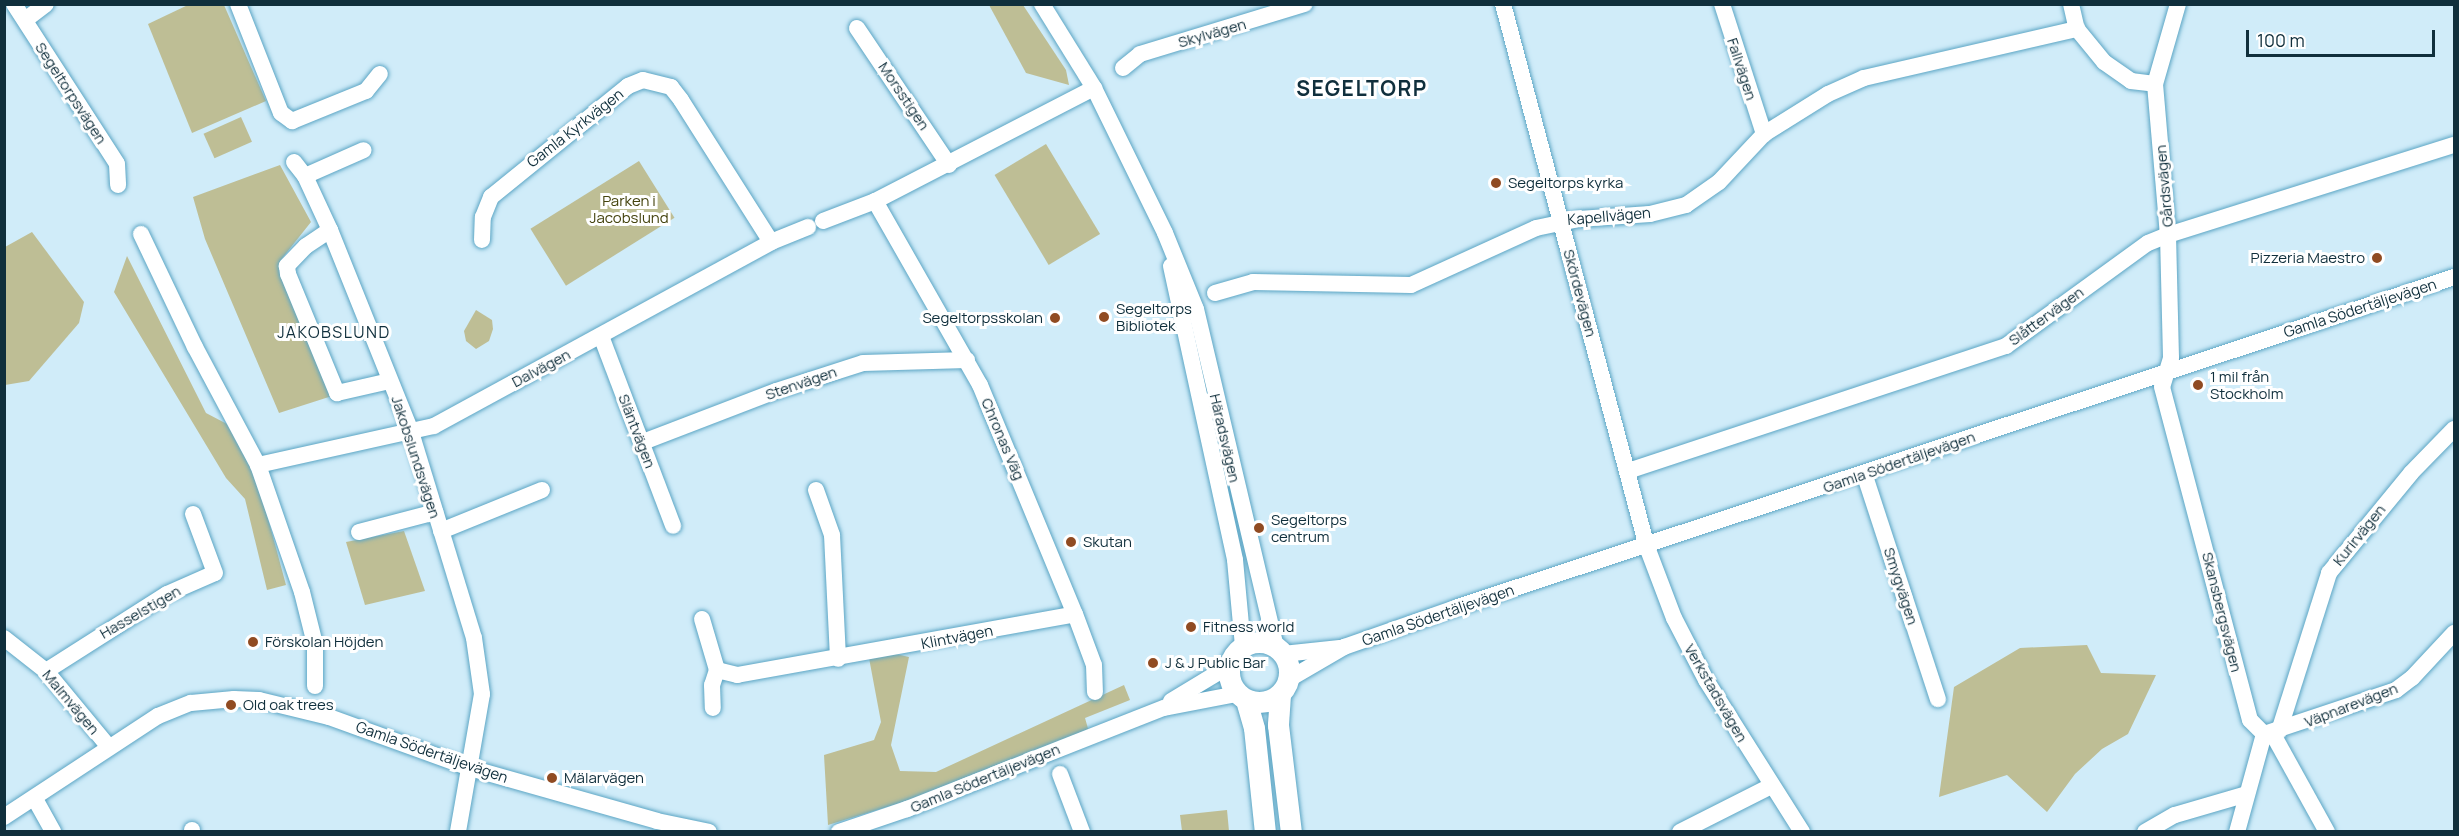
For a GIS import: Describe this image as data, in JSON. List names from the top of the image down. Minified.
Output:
{"streets":{"street":["Skylvägen","Fallvägen","Segeltorpsvägen","Morsstigen","Gamla Kyrkvägen","Gårdsvägen","Kapellvägen","Skördevägen","Gamla Södertäljevägen","Slåttervägen","Dalvägen","Stenvägen","Släntvägen","Häradsvägen","Chronas Väg","Jakobslundsvägen","Kurirvägen","Smygvägen","Hasselstigen","Skansbergsvägen","Klintvägen","Verkstadsvägen","Malmvägen","Väpnarevägen"]},"crossings":[["Fallvägen","Kapellvägen"],["Gamla Kyrkvägen","Dalvägen"],["Gårdsvägen","Gamla Södertäljevägen"],["Gårdsvägen","Slåttervägen"],["Gårdsvägen","Skansbergsvägen"],["Kapellvägen","Skördevägen"],["Skördevägen","Gamla Södertäljevägen"],["Skördevägen","Slåttervägen"],["Skördevägen","Verkstadsvägen"],["Gamla Södertäljevägen","Häradsvägen"],["Gamla Södertäljevägen","Jakobslundsvägen"],["Gamla Södertäljevägen","Smygvägen"],["Gamla Södertäljevägen","Skansbergsvägen"],["Gamla Södertäljevägen","Verkstadsvägen"],["Gamla Södertäljevägen","Malmvägen"],["Dalvägen","Släntvägen"],["Dalvägen","Chronas Väg"],["Dalvägen","Jakobslundsvägen"],["Stenvägen","Släntvägen"],["Stenvägen","Chronas Väg"],["Chronas Väg","Klintvägen"],["Kurirvägen","Skansbergsvägen"],["Kurirvägen","Väpnarevägen"],["Hasselstigen","Malmvägen"],["Skansbergsvägen","Väpnarevägen"]],"districts":["SEGELTORP","JAKOBSLUND"],"parks":["Parken i Jacobslund"],"places":["Segeltorps kyrka","Pizzeria Maestro","Segeltorps Bibliotek","Segeltorpsskolan","1 mil från Stockholm","Segeltorps centrum","Skutan","Fitness world","Förskolan Höjden","J & J Public Bar","Old oak trees","Mälarvägen"],"scale_bar":"100 m"}
